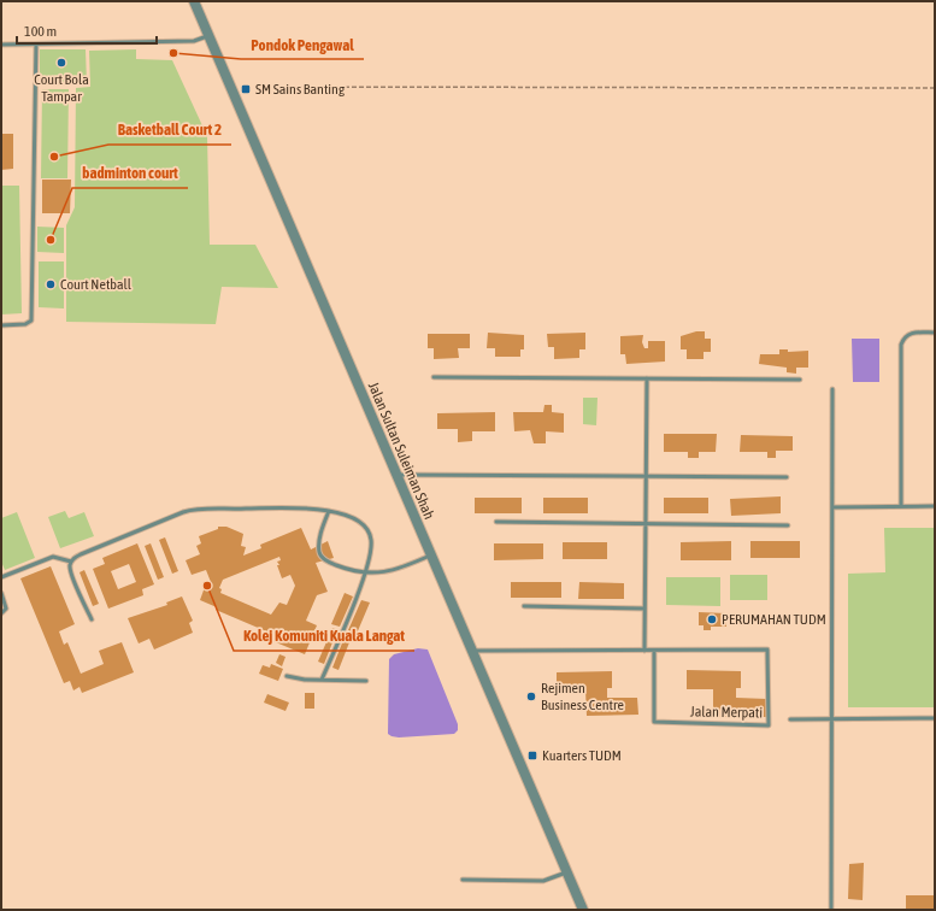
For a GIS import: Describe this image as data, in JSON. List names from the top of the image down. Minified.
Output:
{"streets":{"street":["Jalan Sultan Suleiman Shah"],"lane":["Jalan Merpati"]},"crossings":[["Jalan Sultan Suleiman Shah","Jalan Merpati"]],"places":{"other":["Pondok Pengawal","Court Bola Tampar","Basketball Court 2","badminton court","Court Netball","Kolej Komuniti Kuala Langat","PERUMAHAN TUDM","Rejimen Business Centre"],"transit":["SM Sains Banting","Kuarters TUDM"]},"scale_bar":"100 m"}
